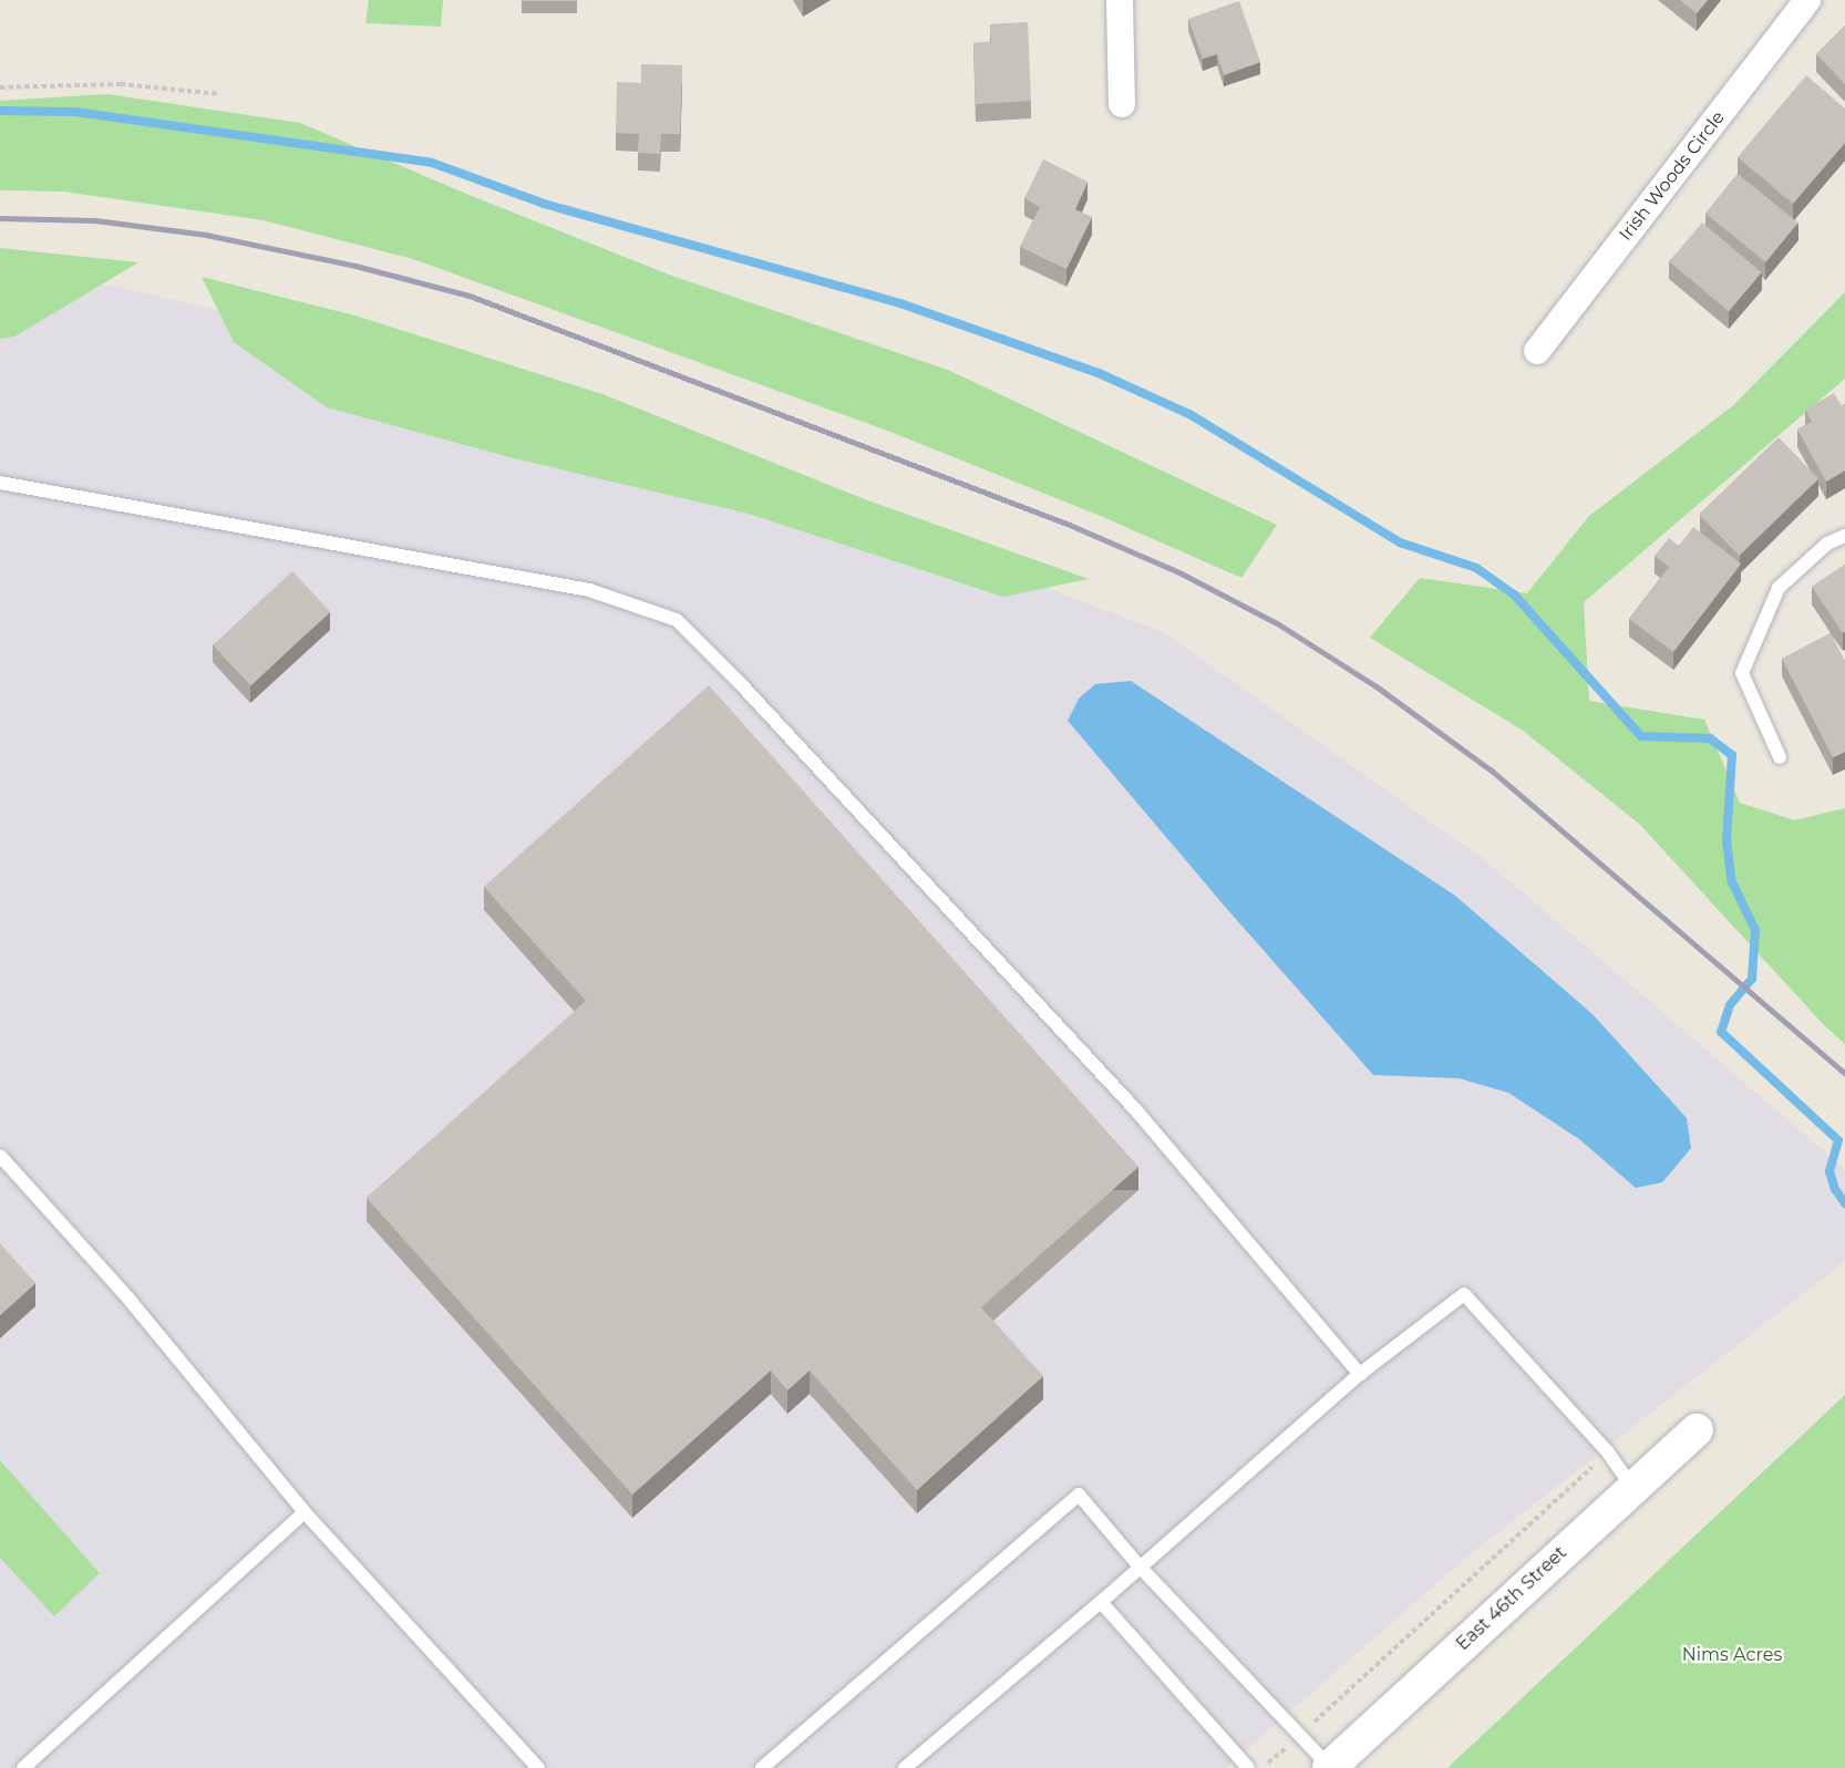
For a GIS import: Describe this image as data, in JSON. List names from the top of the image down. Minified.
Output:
{"streets":{"street":["Irish Woods Circle","East 46th Street"]},"parks":["Nims Acres"]}
